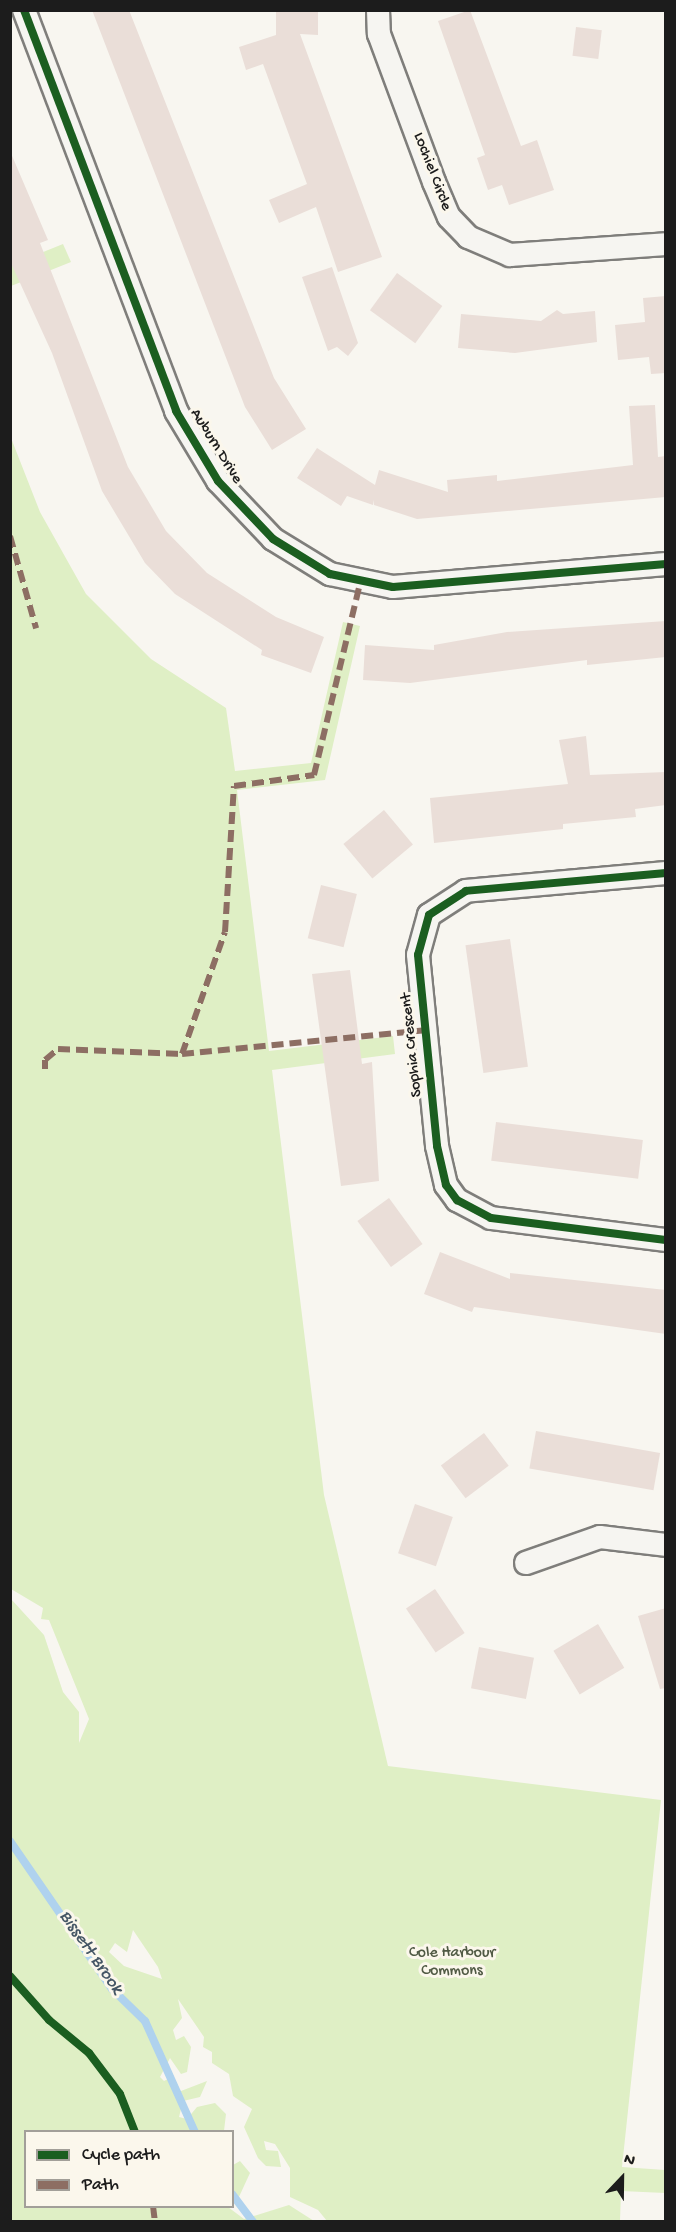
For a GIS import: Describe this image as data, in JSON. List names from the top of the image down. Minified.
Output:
{"streets":{"street":["Lochiel Circle","Auburn Drive","Sophia Crescent"]},"water":["Bissett Brook"],"parks":["Cole Harbour Commons"],"legend":["Cycle path","Path"],"north":"top"}
